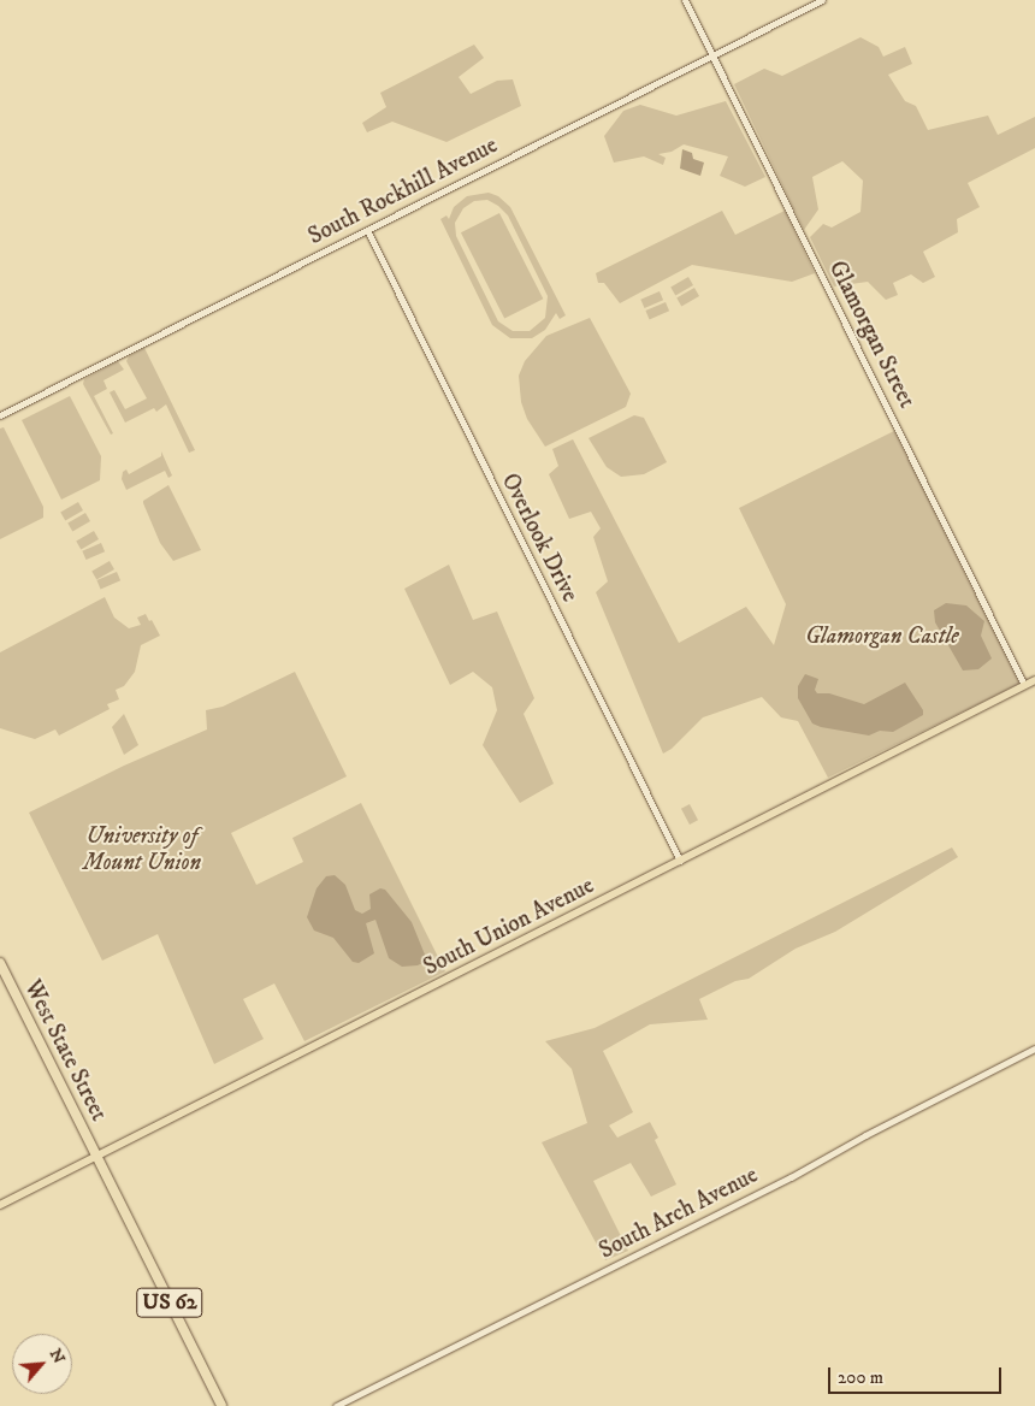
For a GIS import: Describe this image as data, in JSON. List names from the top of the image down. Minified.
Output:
{"streets":{"highway":["West State Street","US 62"],"main road":["South Union Avenue"],"street":["South Rockhill Avenue","Glamorgan Street","Overlook Drive","South Arch Avenue"]},"crossings":[["South Rockhill Avenue","Glamorgan Street"],["South Rockhill Avenue","Overlook Drive"],["Glamorgan Street","South Union Avenue"],["Overlook Drive","South Union Avenue"],["South Union Avenue","West State Street"],["South Union Avenue","US 62"],["West State Street","US 62"]],"parks":["Glamorgan Castle","University of Mount Union"],"scale_bar":"200 m","north":"top right"}
